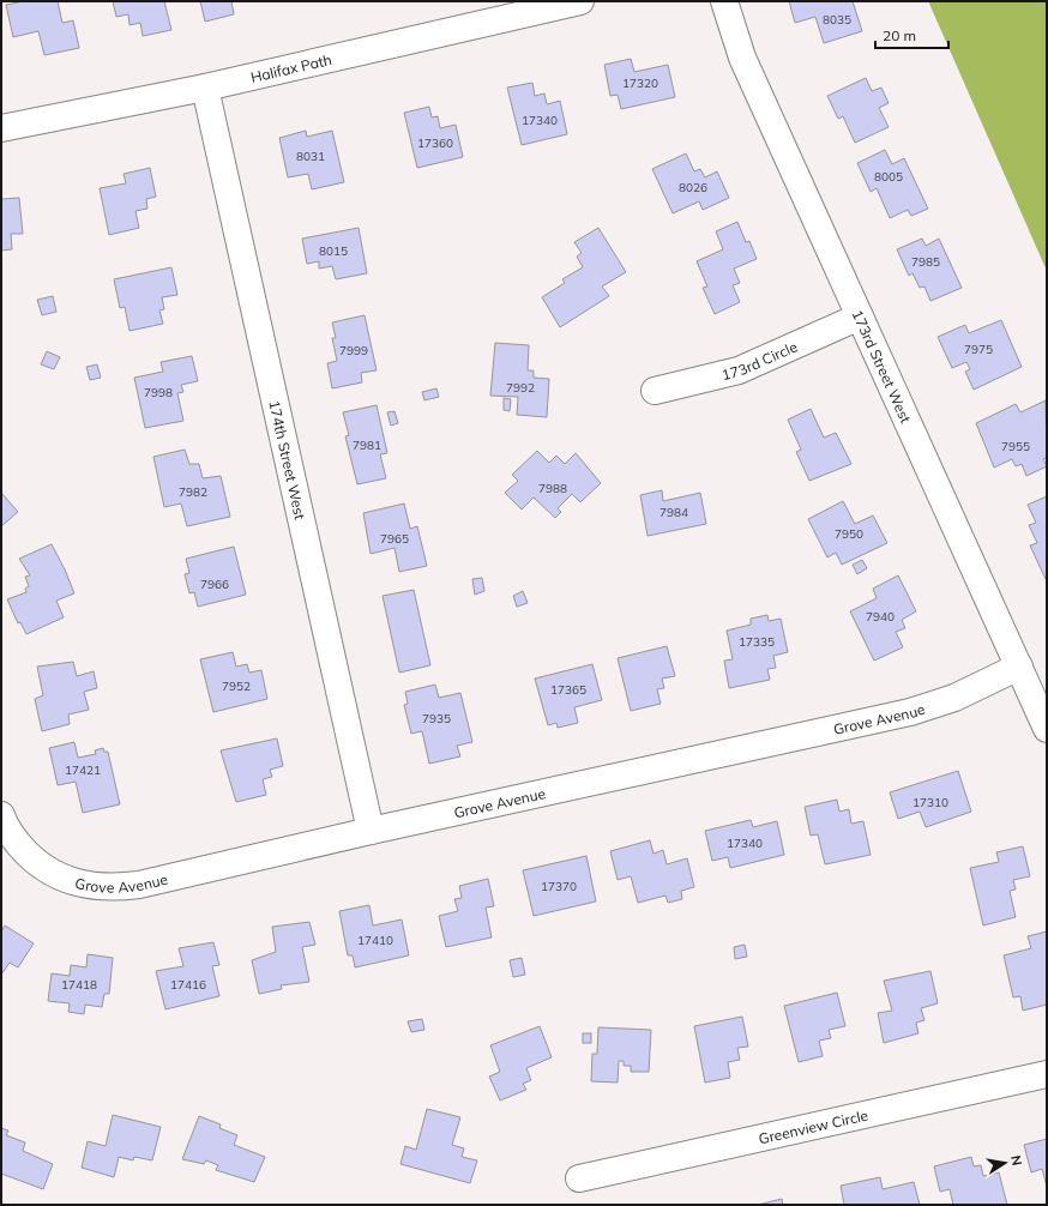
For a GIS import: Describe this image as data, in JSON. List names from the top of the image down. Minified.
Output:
{"streets":{"street":["Halifax Path","173rd Circle","173rd Street West","174th Street West","Grove Avenue","Greenview Circle"]},"crossings":[["Halifax Path","174th Street West"],["173rd Circle","173rd Street West"],["173rd Street West","Grove Avenue"],["174th Street West","Grove Avenue"]],"house_numbers":["8035","17320","17340","17360","8031","8005","8026","8015","7985","7975","7999","7992","7998","7981","7955","7988","7982","7984","7950","7965","7966","7940","17335","7952","17365","7935","17421","17310","17340","17370","17410","17418","17416"],"scale_bar":"20 m","north":"right"}
